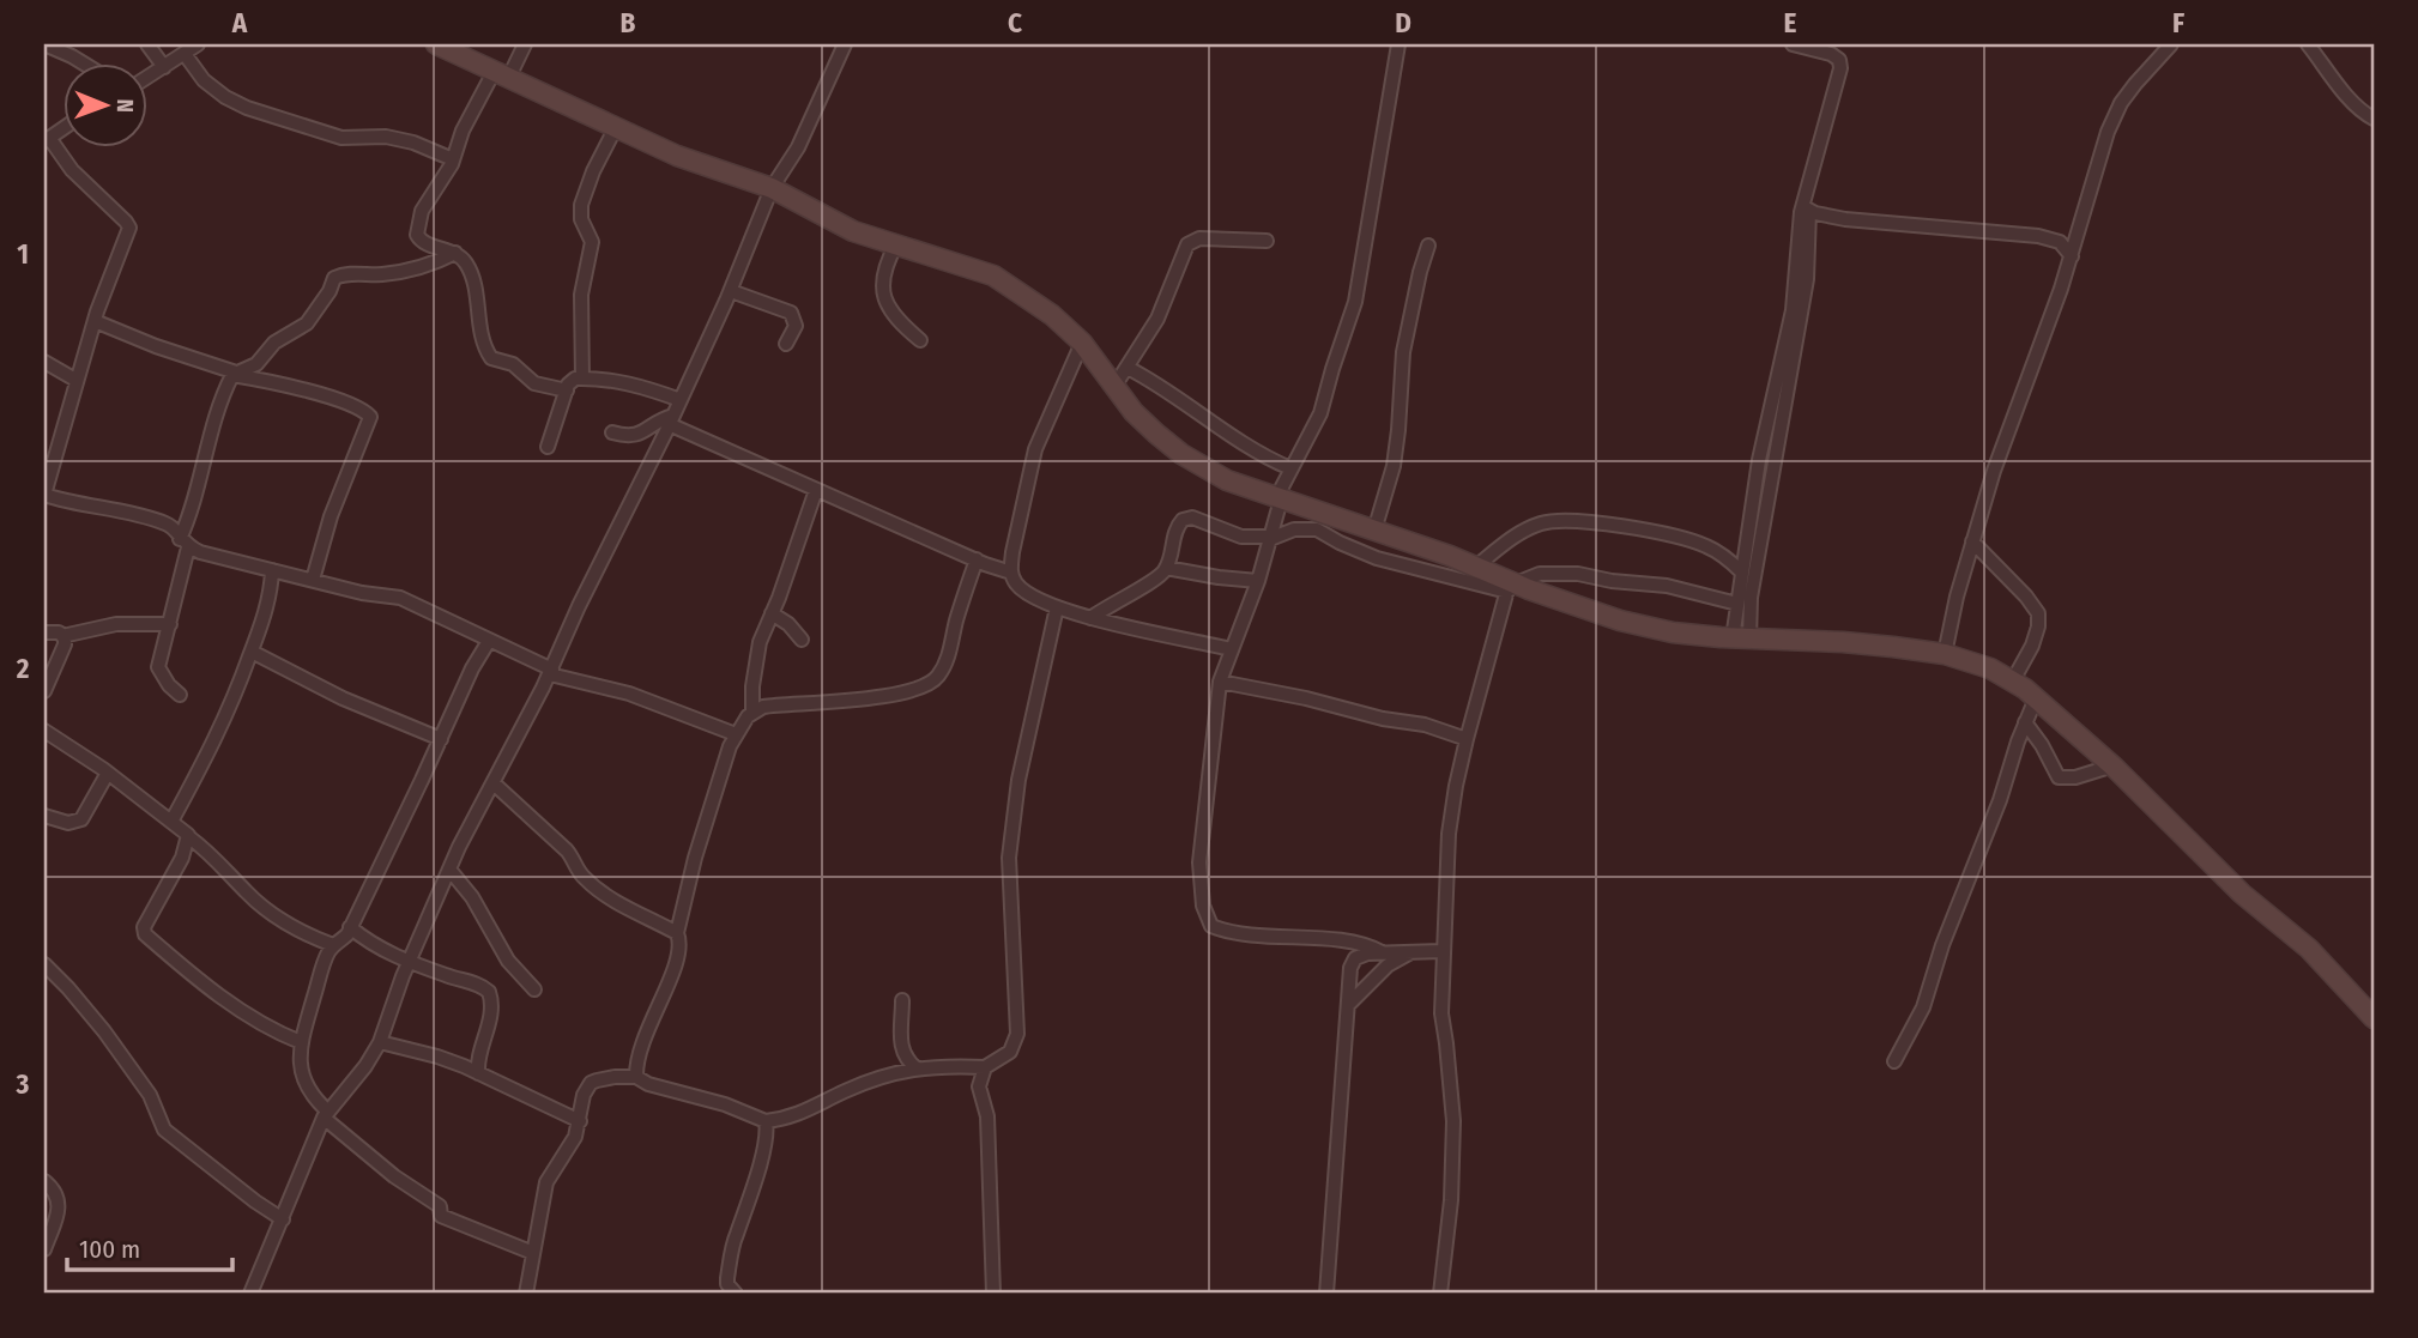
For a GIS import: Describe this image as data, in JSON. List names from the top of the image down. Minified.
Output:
{"scale_bar":"100 m","north":"right","grid":{"columns":["A","B","C","D","E","F"],"rows":["1","2","3"]}}
